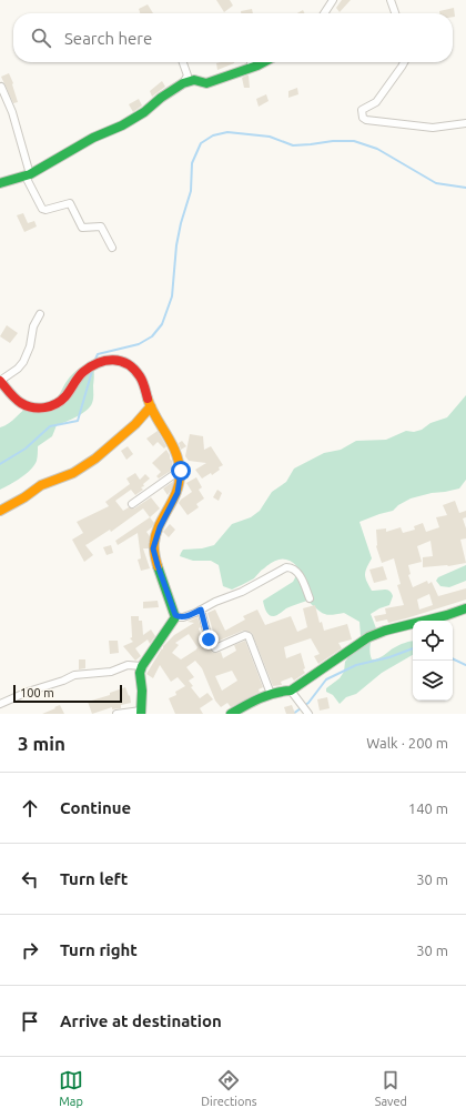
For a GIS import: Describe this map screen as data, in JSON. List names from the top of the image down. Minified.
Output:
{"scale_bar":"100 m","page":{"search":"Search here","scale":"100 m","heading":["3 min","Walk · 200 m"],"list":[["Continue","140 m"],["Turn left","30 m"],["Turn right","30 m"],"Arrive at destination"],"nav":["Map","Directions","Saved"]}}
